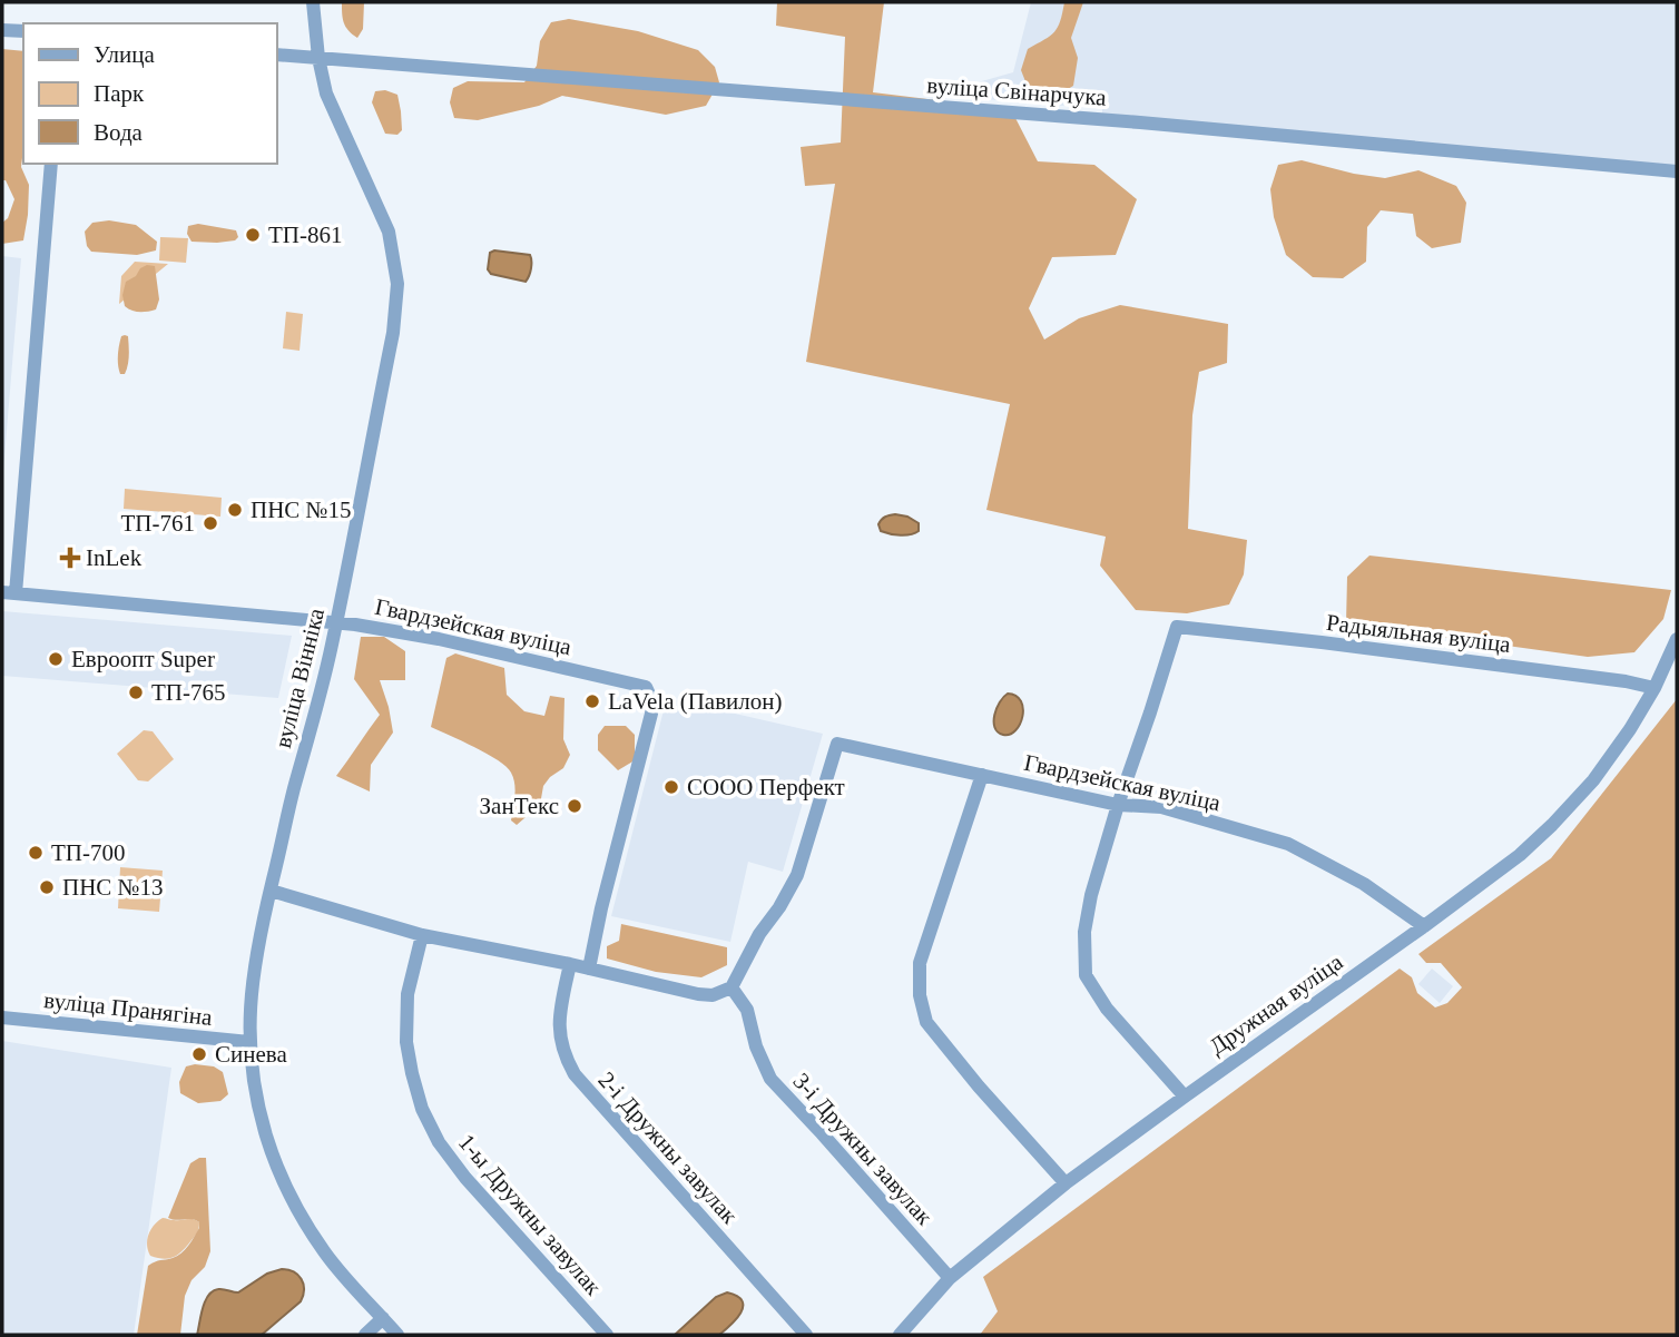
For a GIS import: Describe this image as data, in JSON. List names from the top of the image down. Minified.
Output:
{"streets":{"street":["вуліца Свінарчука","Гвардзейская вуліца","Радыяльная вуліца","вуліца Вінніка","Дружная вуліца","вуліца Пранягіна","2-і Дружны завулак","3-і Дружны завулак","1-ы Дружны завулак"]},"crossings":[["вуліца Свінарчука","вуліца Вінніка"],["Гвардзейская вуліца","Радыяльная вуліца"],["Гвардзейская вуліца","вуліца Вінніка"],["Гвардзейская вуліца","Дружная вуліца"],["Гвардзейская вуліца","3-і Дружны завулак"],["Радыяльная вуліца","Дружная вуліца"],["вуліца Вінніка","вуліца Пранягіна"],["Дружная вуліца","3-і Дружны завулак"]],"places":{"other":["ТП-861","ПНС №15","ТП-761","Евроопт Super","ТП-765","LaVela (Павилон)","СООО Перфект","ЗанТекс","ТП-700","ПНС №13","Синева"],"health":["InLek"]},"legend":["Улица","Парк","Вода"]}
